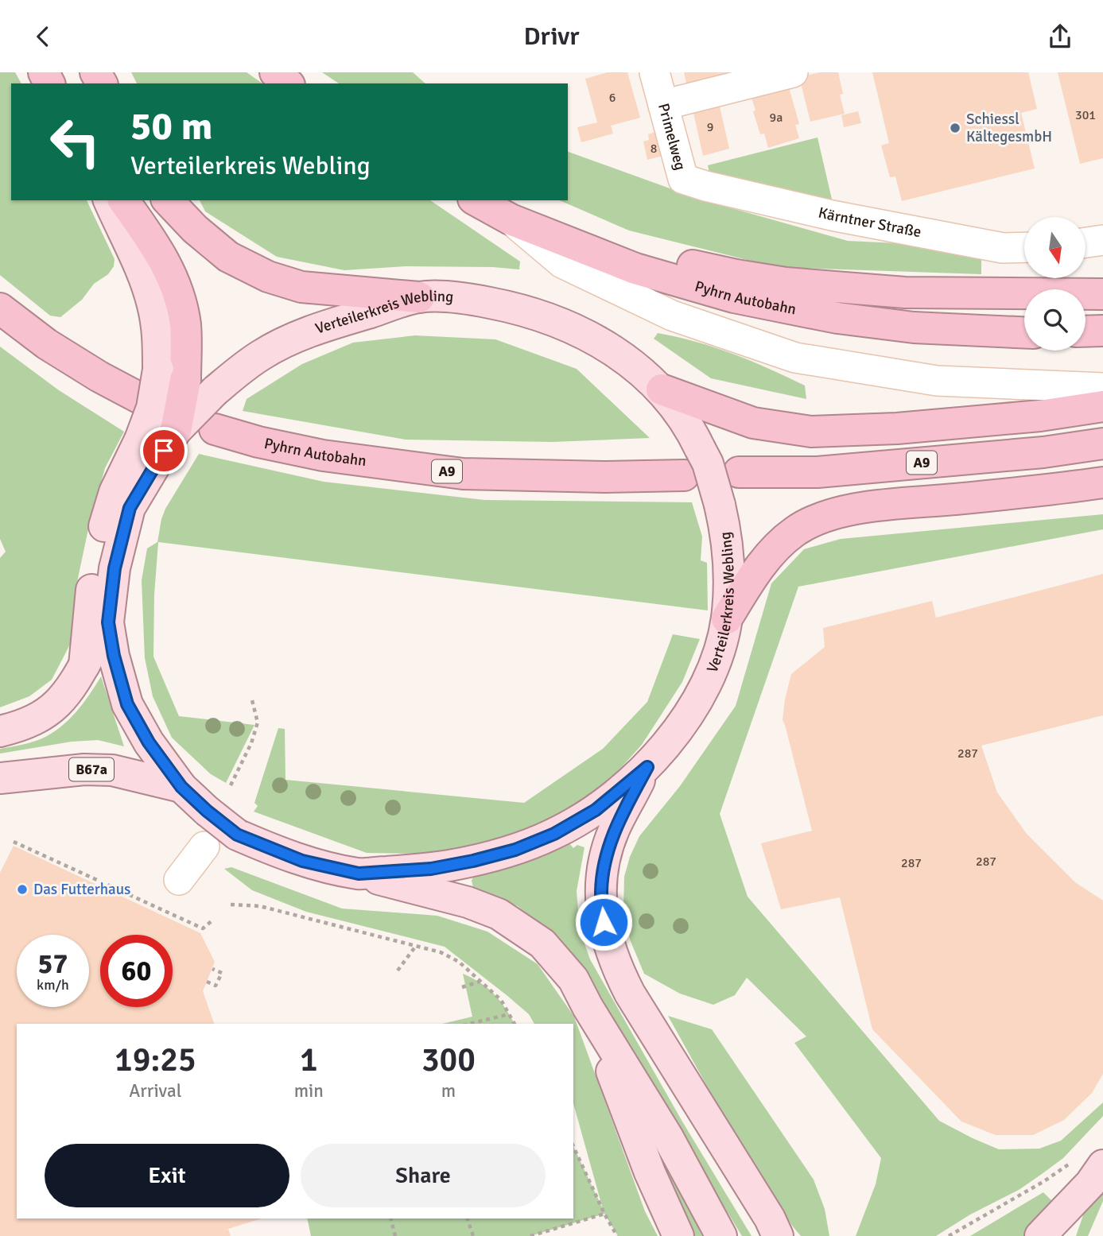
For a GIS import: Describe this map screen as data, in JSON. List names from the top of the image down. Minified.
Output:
{"streets":{"highway":["Pyhrn Autobahn","A9"],"main road":["Verteilerkreis Webling","B67a"],"street":["Primelweg","Kärntner Straße"]},"crossings":[["Primelweg","Kärntner Straße"],["Verteilerkreis Webling","B67a"]],"places":["Schiessl KältegesmbH","Das Futterhaus"],"house_numbers":["6","301","9a","9","8","287","287","287"],"north":"bottom","page":{"header":"Drivr","turn":["50 m","Verteilerkreis Webling"],"speed":"57 km/h","limit":"60","eta":["19:25","Arrival","1","min","300","m"],"buttons":["Exit","Share"]}}
